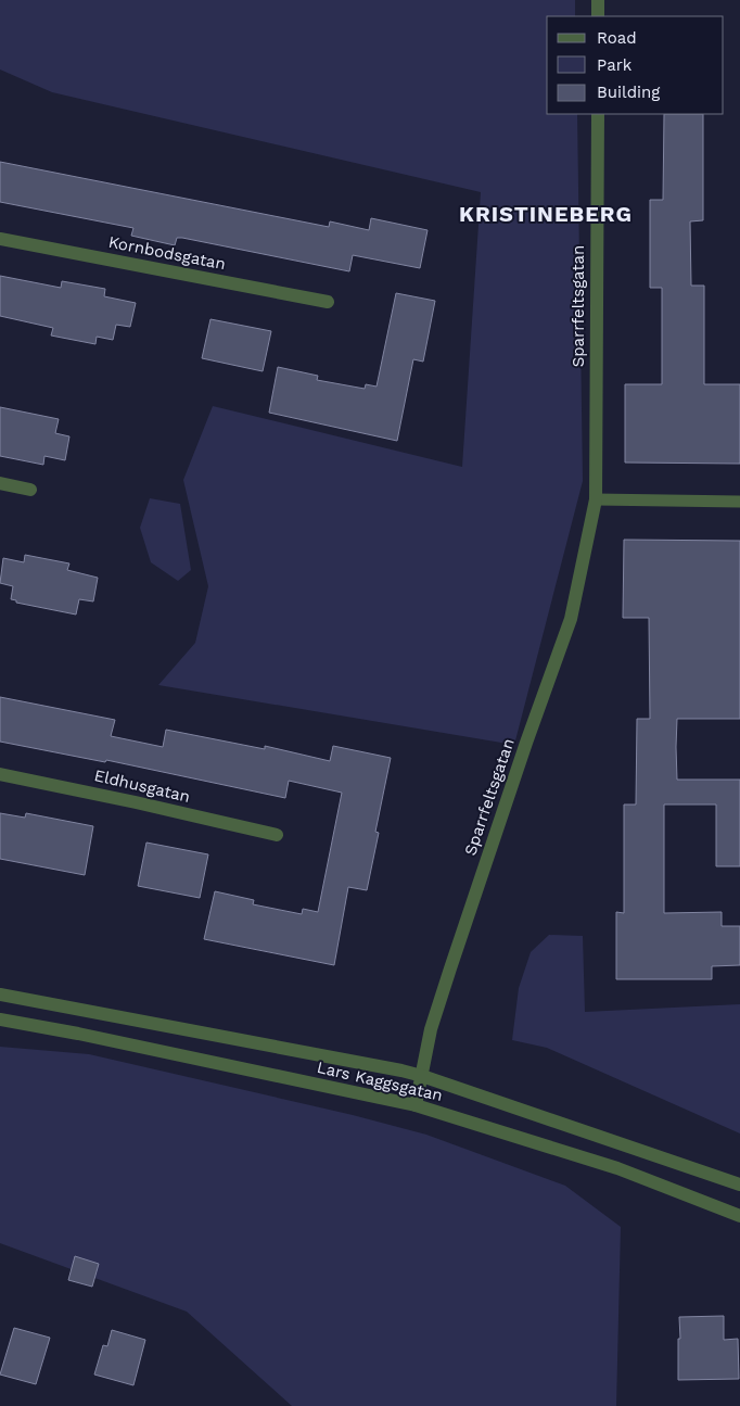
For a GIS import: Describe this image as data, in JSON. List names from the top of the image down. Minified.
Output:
{"streets":{"street":["Kornbodsgatan","Sparrfeltsgatan","Eldhusgatan","Lars Kaggsgatan"]},"crossings":[["Sparrfeltsgatan","Lars Kaggsgatan"]],"districts":["KRISTINEBERG"],"legend":["Road","Park","Building"]}
